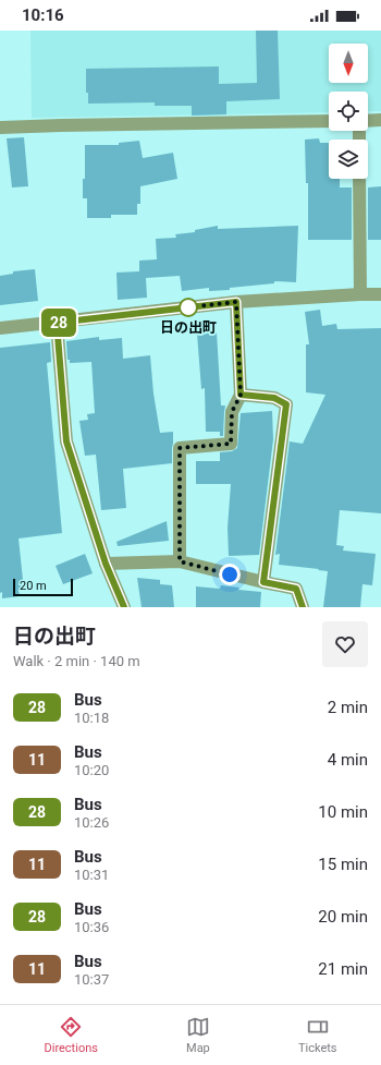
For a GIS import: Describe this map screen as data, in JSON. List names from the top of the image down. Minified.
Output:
{"places":["日の出町"],"lines":["bus line 28"],"scale_bar":"20 m","north":"bottom","page":{"status":"10:16","on_map":"28","scale":"20 m","heading":["日の出町","Walk · 2 min · 140 m"],"list":[{"mark":"28","name":"Bus","note":"10:18","value":"2 min"},{"mark":"11","name":"Bus","note":"10:20","value":"4 min"},{"mark":"28","name":"Bus","note":"10:26","value":"10 min"},{"mark":"11","name":"Bus","note":"10:31","value":"15 min"},{"mark":"28","name":"Bus","note":"10:36","value":"20 min"},{"mark":"11","name":"Bus","note":"10:37","value":"21 min"}],"tabs":["Directions","Map","Tickets"]}}
